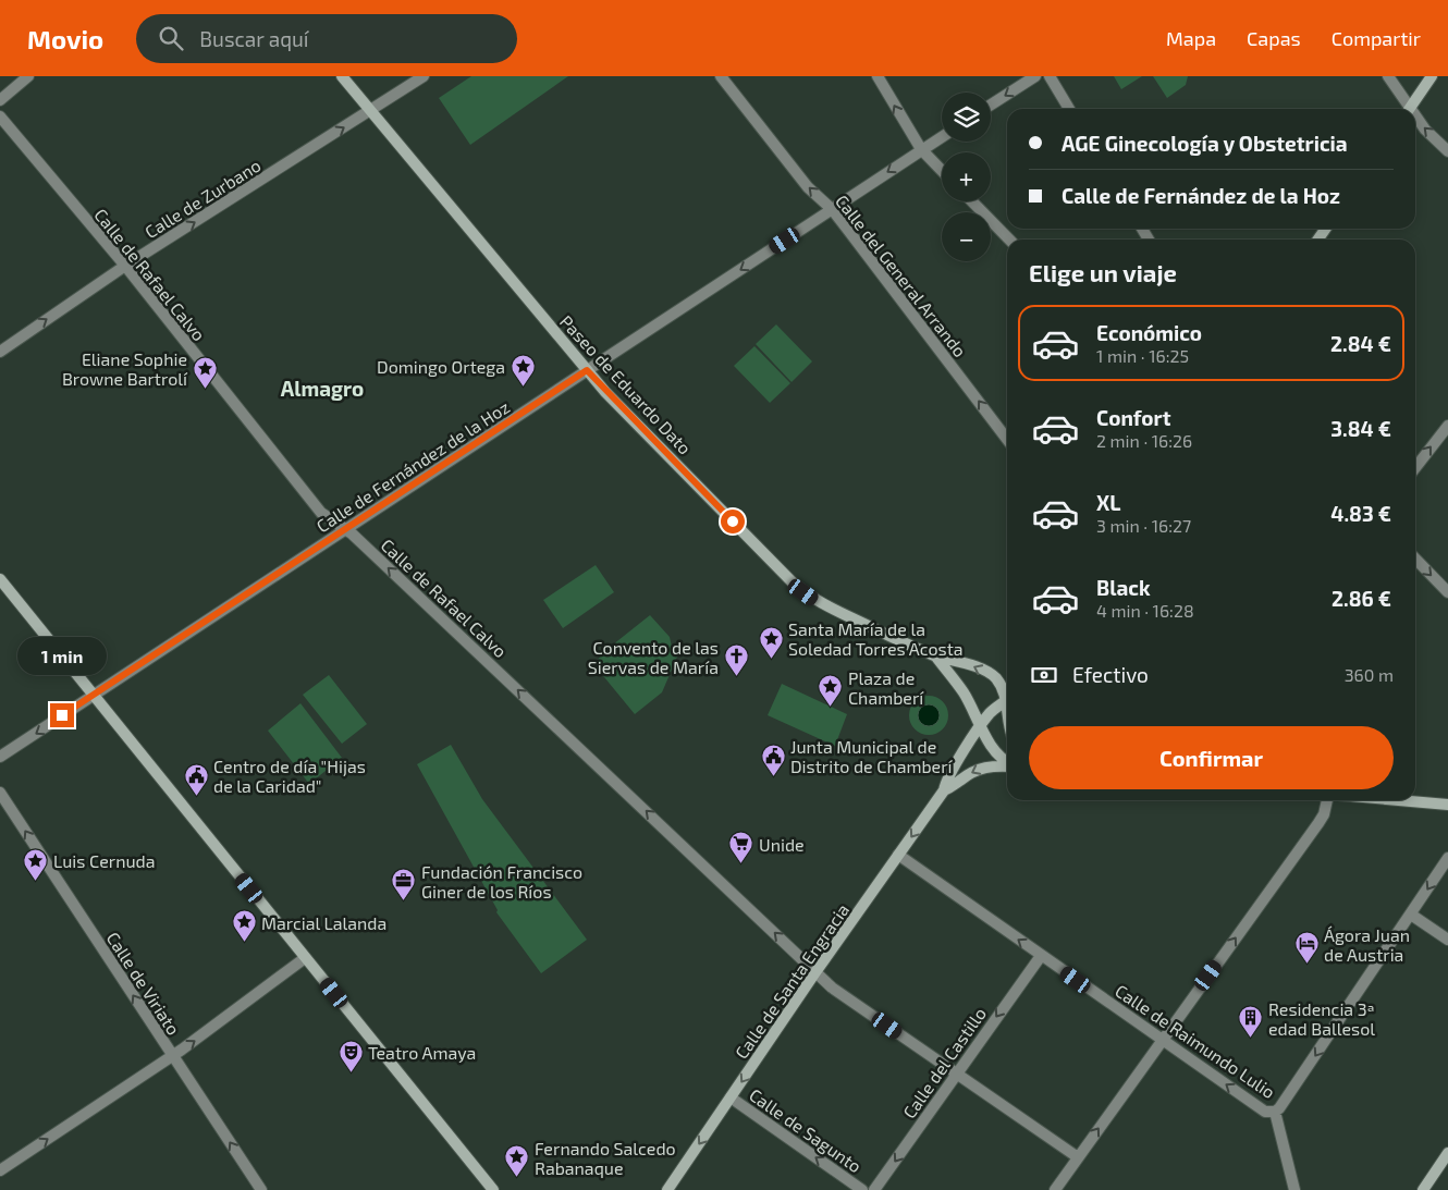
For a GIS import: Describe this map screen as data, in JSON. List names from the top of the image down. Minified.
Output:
{"streets":{"main road":["Paseo de Eduardo Dato","Calle de Santa Engracia"],"street":["Calle de Zurbano","Calle de Rafael Calvo","Calle del General Arrando","Calle de Fernández de la Hoz","Calle de Viriato","Calle de Raimundo Lulio","Calle del Castillo","Calle de Sagunto"]},"crossings":[["Calle de Zurbano","Calle de Rafael Calvo"],["Calle de Zurbano","Paseo de Eduardo Dato"],["Calle de Rafael Calvo","Calle de Fernández de la Hoz"],["Calle de Rafael Calvo","Calle de Santa Engracia"],["Calle de Rafael Calvo","Calle del Castillo"],["Calle del General Arrando","Calle de Fernández de la Hoz"],["Paseo de Eduardo Dato","Calle de Fernández de la Hoz"],["Calle de Santa Engracia","Calle de Raimundo Lulio"],["Calle de Santa Engracia","Calle de Sagunto"],["Calle de Raimundo Lulio","Calle del Castillo"]],"one_way":["Calle de Zurbano","Calle de Rafael Calvo","Calle del General Arrando","Calle de Fernández de la Hoz","Calle de Santa Engracia","Calle de Viriato","Calle de Raimundo Lulio","Calle del Castillo","Calle de Sagunto"],"districts":["Almagro"],"places":{"place":["Domingo Ortega","Eliane Sophie Browne Bartrolí","Santa María de la Soledad Torres Acosta","Plaza de Chamberí","Luis Cernuda","Marcial Lalanda","Fernando Salcedo Rabanaque"],"church":["Convento de las Siervas de María"],"public building":["Junta Municipal de Distrito de Chamberí","Centro de día \"Hijas de la Caridad\""],"supermarket":["Unide"],"office":["Fundación Francisco Giner de los Ríos"],"hotel":["Ágora Juan de Austria"],"building":["Residencia 3ª edad Ballesol"],"theatre":["Teatro Amaya"]},"page":{"header":"Movio","search":"Buscar aquí","nav":["Mapa","Capas","Compartir"],"map_buttons":["+","−"],"banner":["AGE Ginecología y Obstetricia","Calle de Fernández de la Hoz"],"heading":"Elige un viaje","list":[{"name":"Económico","note":"1 min · 16:25","value":"2.84 €"},{"name":"Confort","note":"2 min · 16:26","value":"3.84 €"},{"name":"XL","note":"3 min · 16:27","value":"4.83 €"},{"name":"Black","note":"4 min · 16:28","value":"2.86 €"}],"bubble":"1 min","pay":["Efectivo","360 m"],"buttons":"Confirmar"}}
